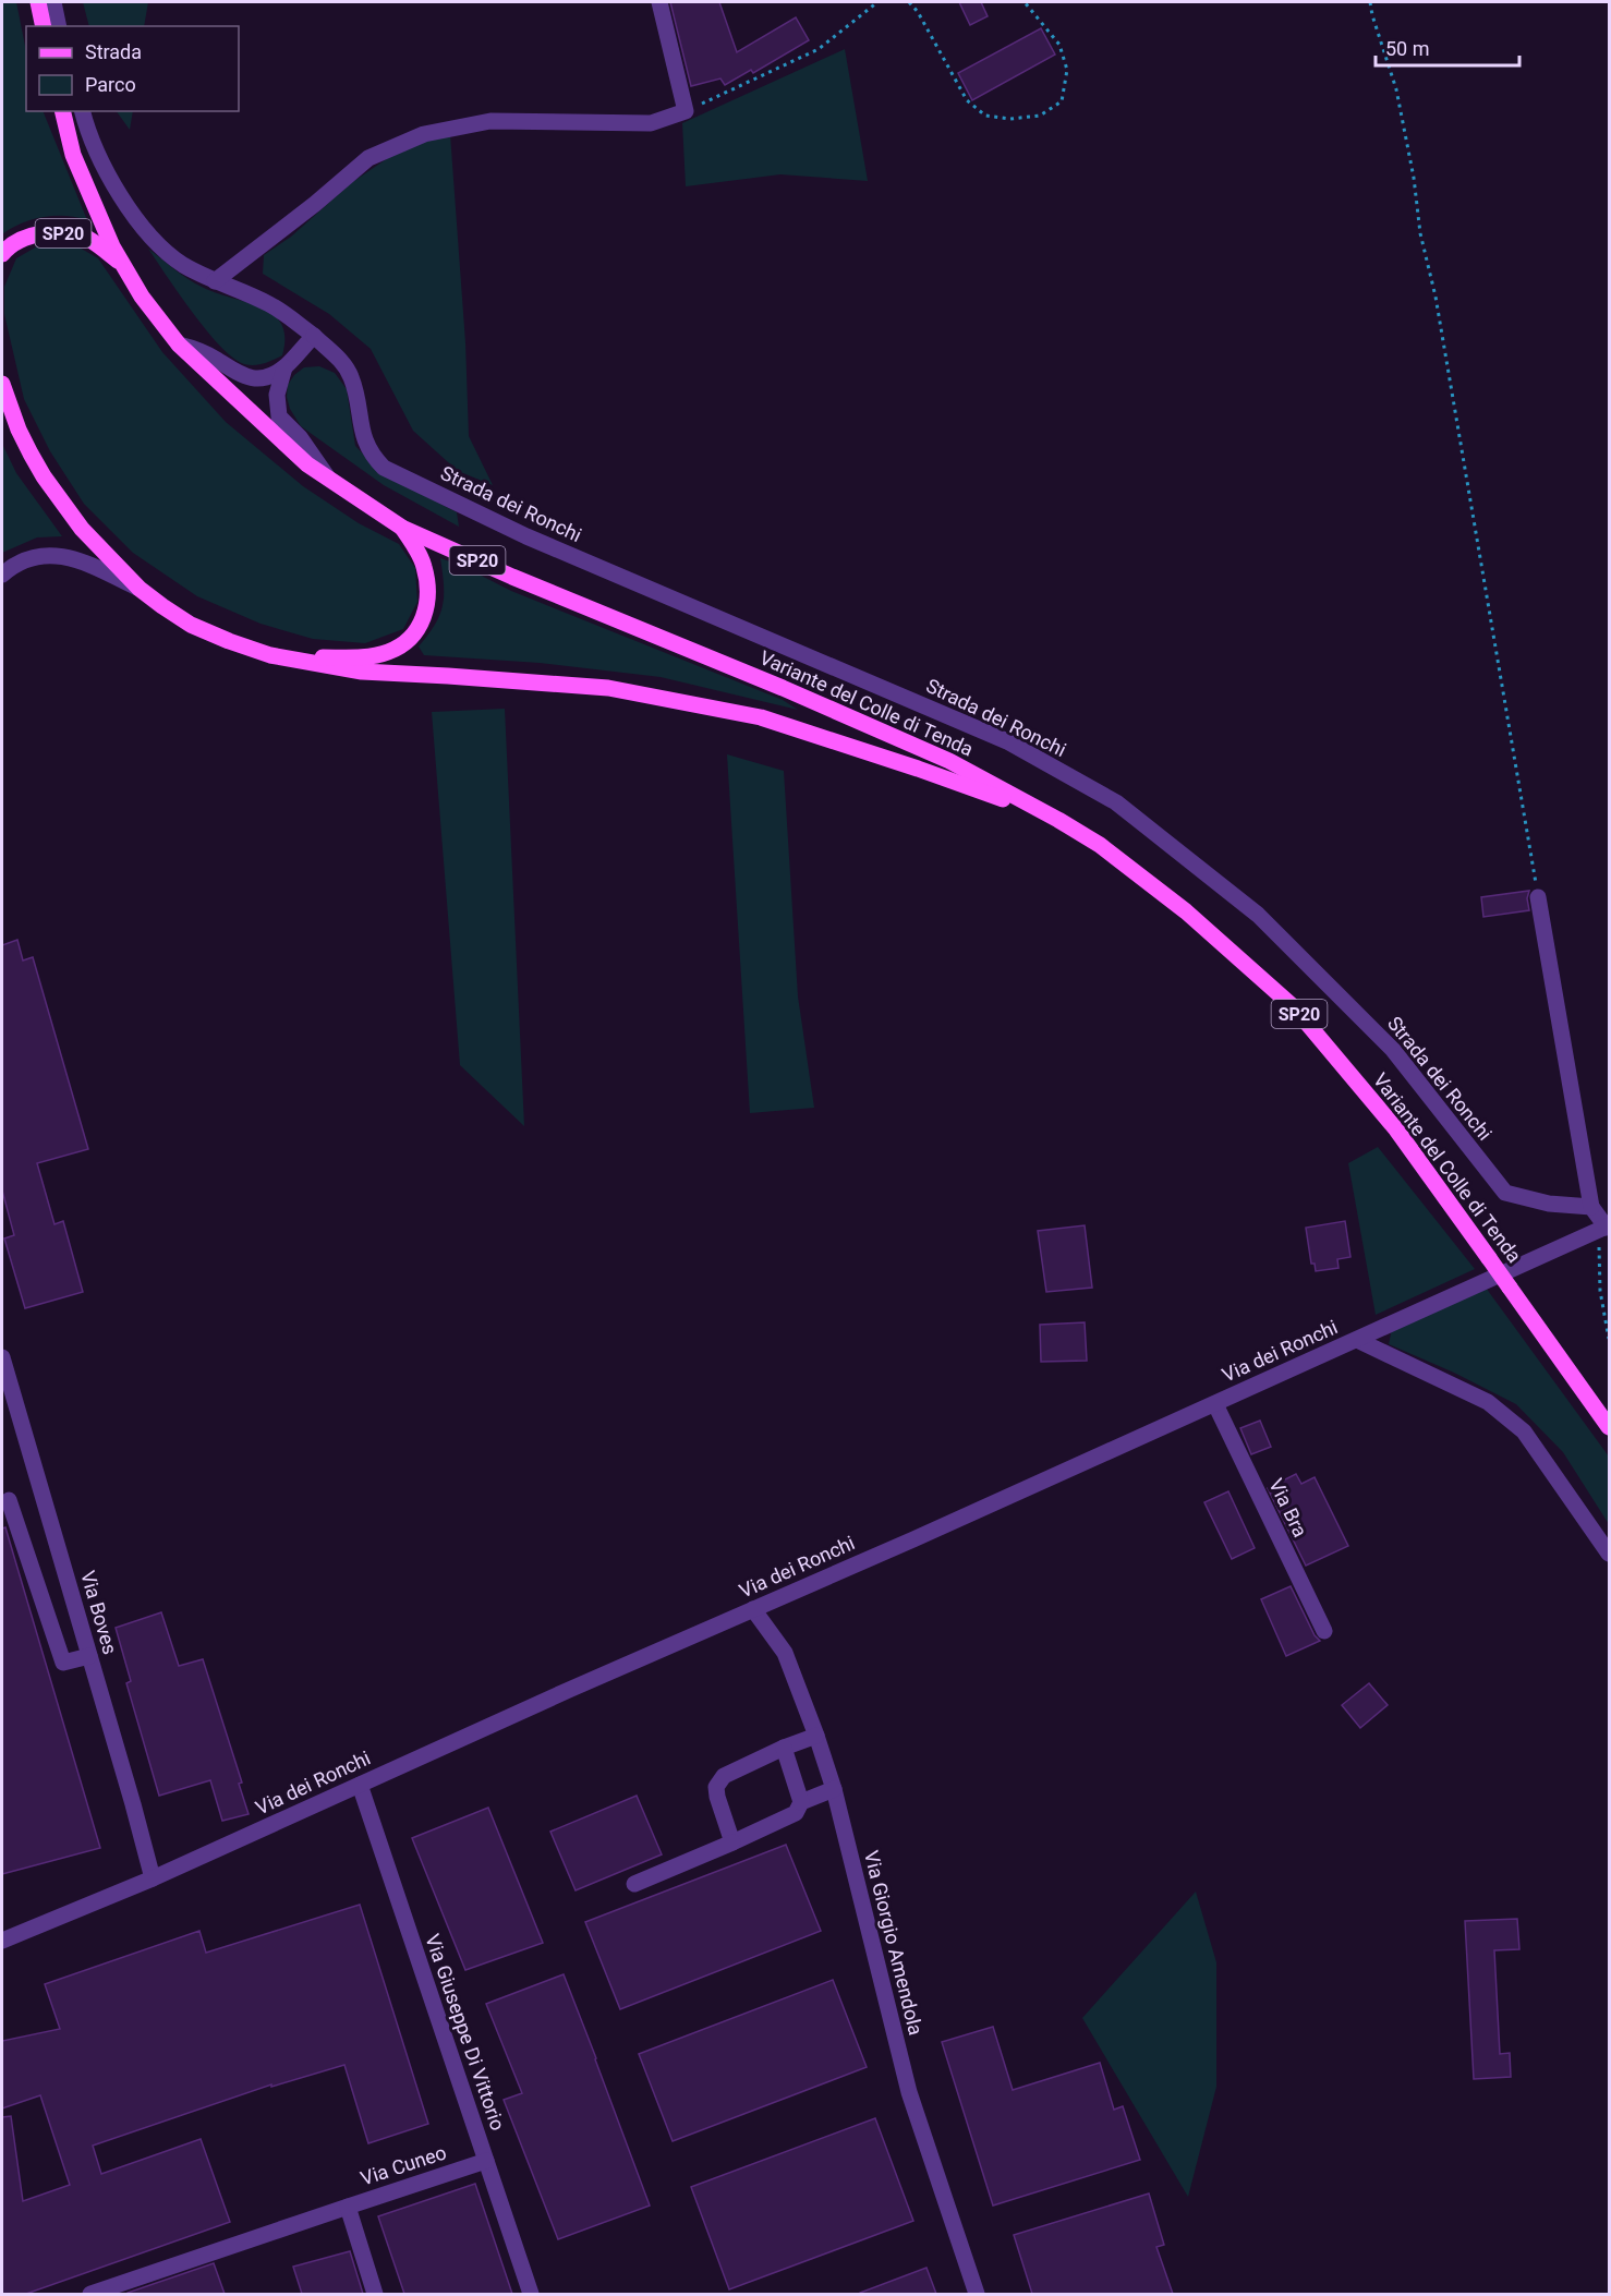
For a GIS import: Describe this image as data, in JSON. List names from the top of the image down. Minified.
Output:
{"streets":{"main road":["SP20","Variante del Colle di Tenda"],"street":["Strada dei Ronchi","Via dei Ronchi","Via Bra","Via Boves","Via Giorgio Amendola","Via Giuseppe Di Vittorio","Via Cuneo"]},"crossings":[["SP20","Variante del Colle di Tenda"],["Via dei Ronchi","Via Bra"],["Via dei Ronchi","Via Boves"],["Via dei Ronchi","Via Giorgio Amendola"],["Via dei Ronchi","Via Giuseppe Di Vittorio"],["Via Giuseppe Di Vittorio","Via Cuneo"]],"legend":["Strada","Parco"],"scale_bar":"50 m"}
